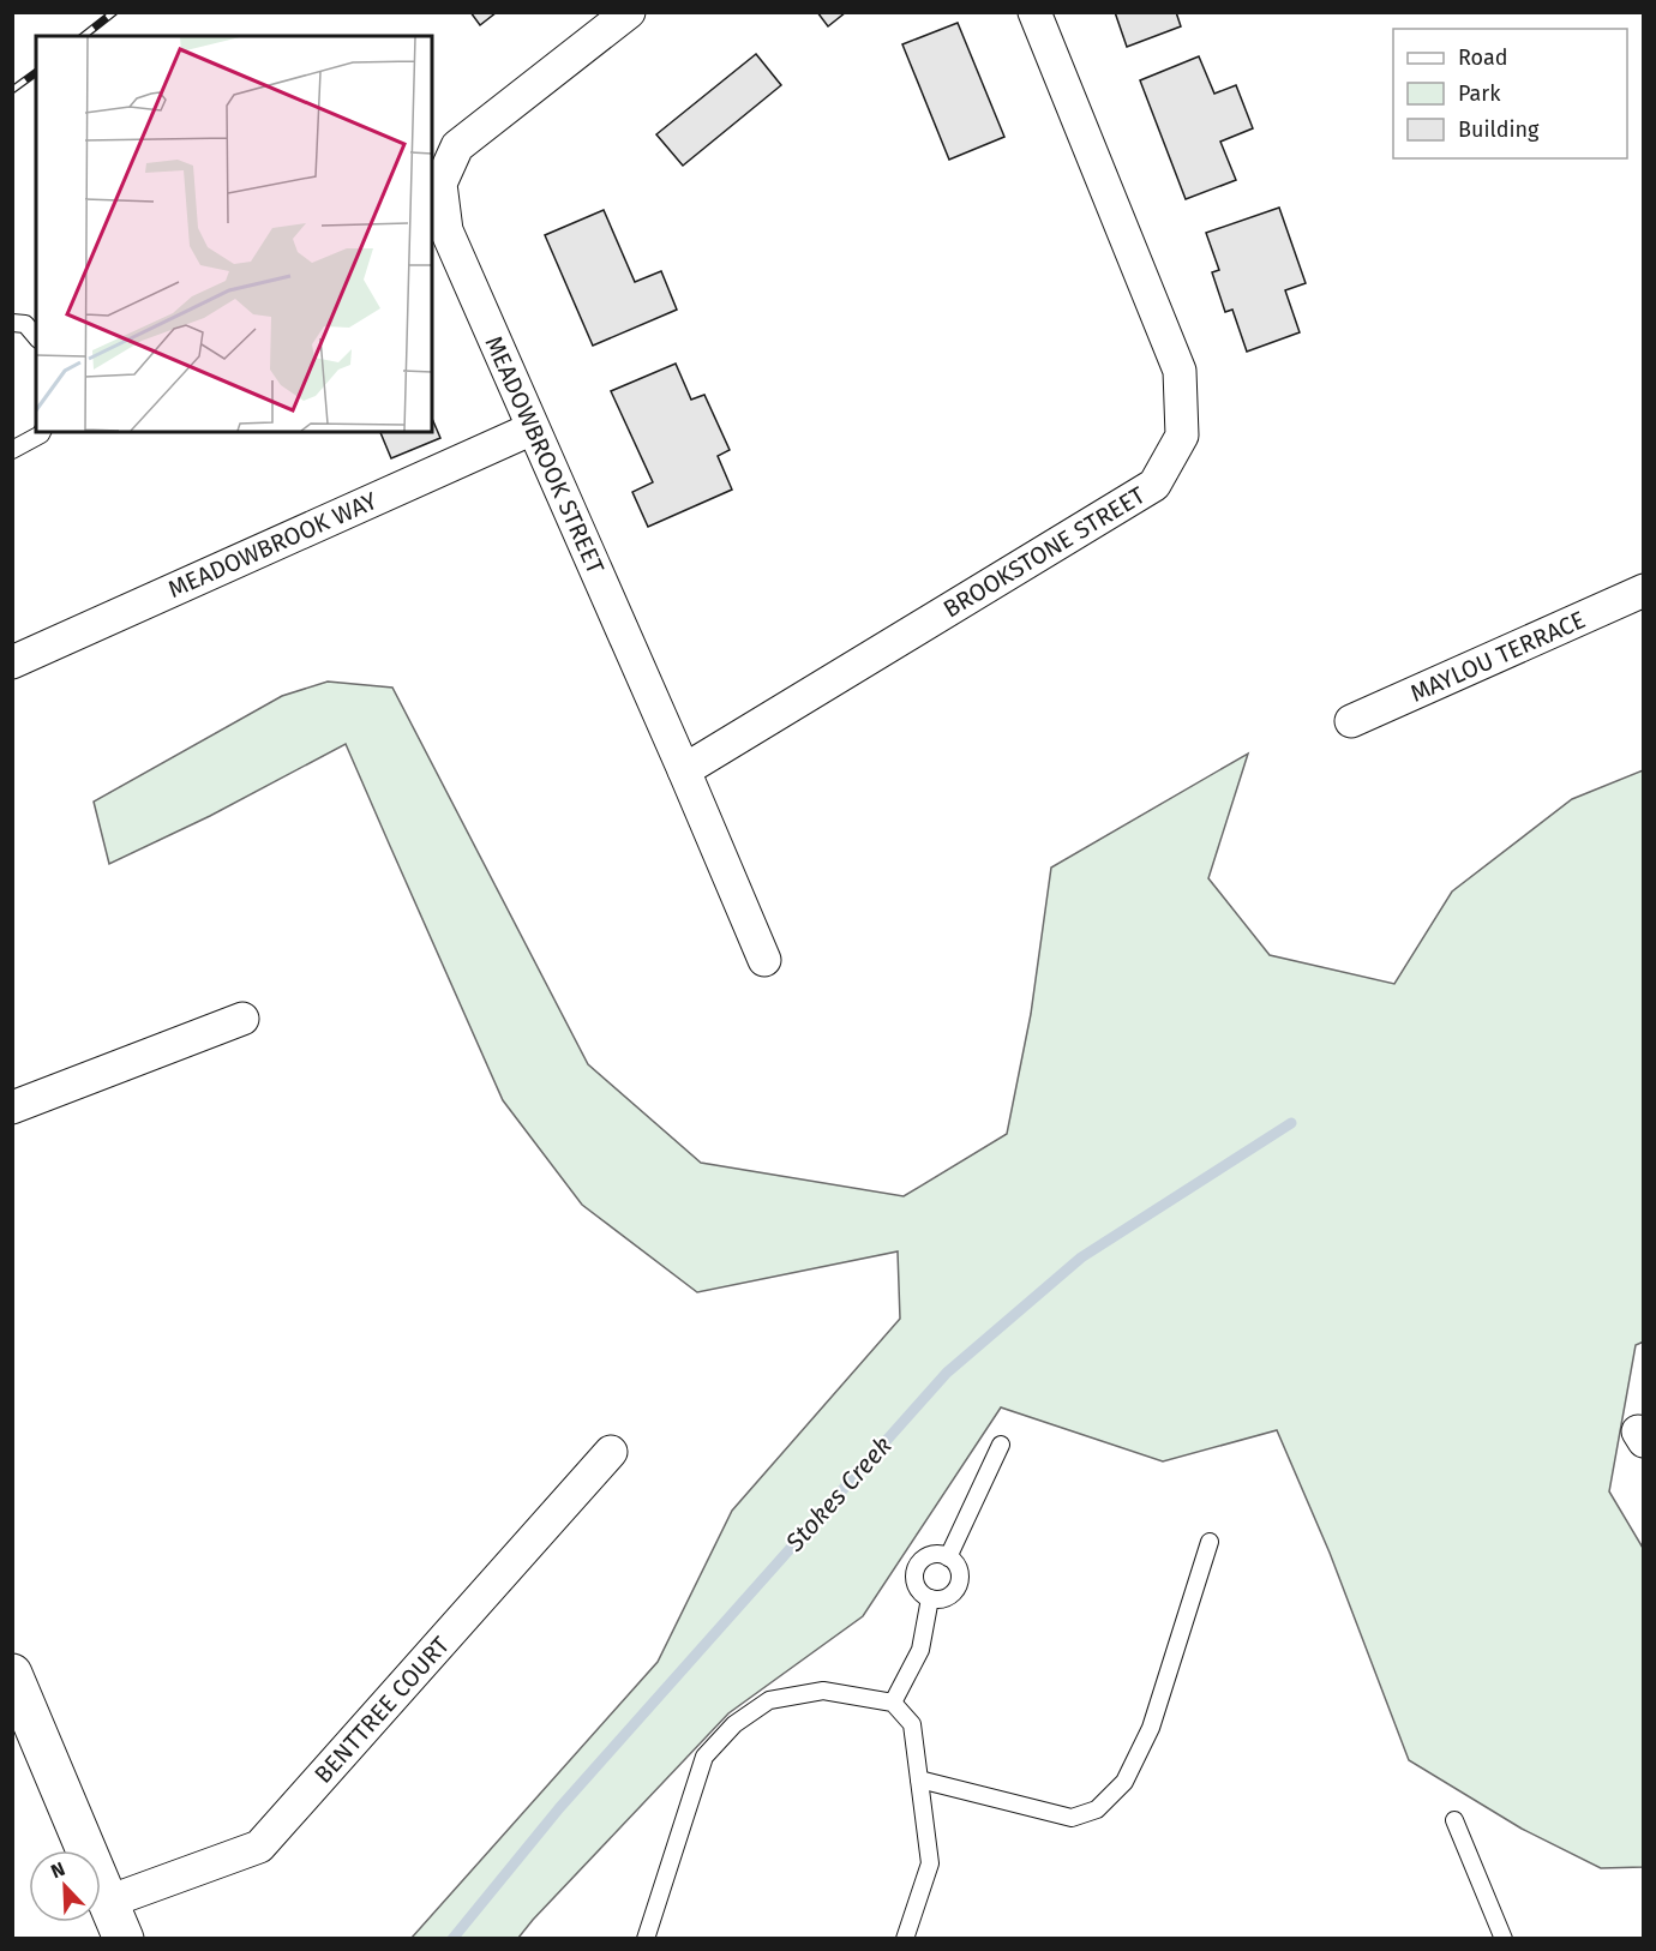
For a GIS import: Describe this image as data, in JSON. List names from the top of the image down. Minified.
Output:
{"streets":{"street":["MEADOWBROOK STREET","MEADOWBROOK WAY","BROOKSTONE STREET","MAYLOU TERRACE","BENTTREE COURT"]},"crossings":[["MEADOWBROOK STREET","MEADOWBROOK WAY"],["MEADOWBROOK STREET","BROOKSTONE STREET"]],"water":["Stokes Creek"],"legend":["Road","Park","Building"],"north":"top left"}
